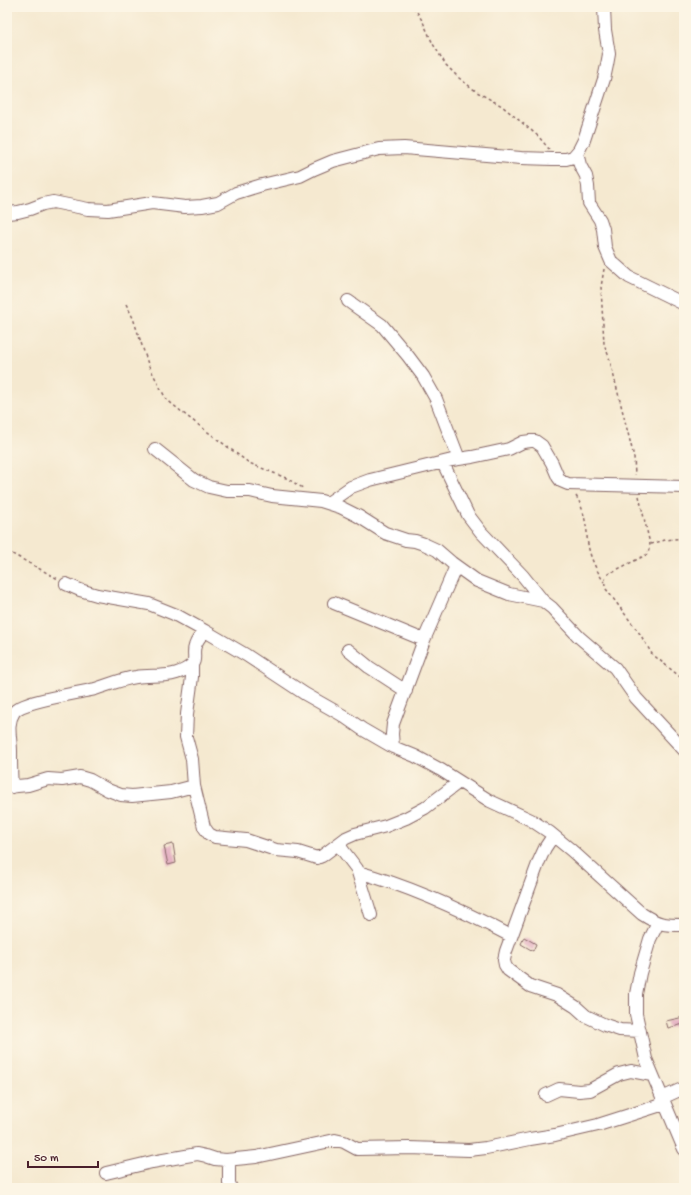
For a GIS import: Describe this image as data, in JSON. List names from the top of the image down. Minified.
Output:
{"scale_bar":"50 m"}
